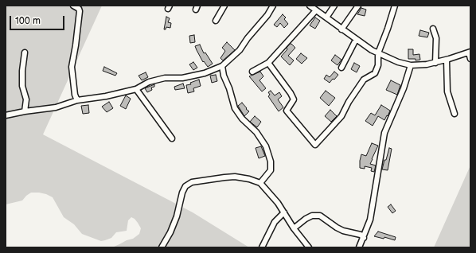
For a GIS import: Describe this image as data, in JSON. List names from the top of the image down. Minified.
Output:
{"scale_bar":"100 m"}
